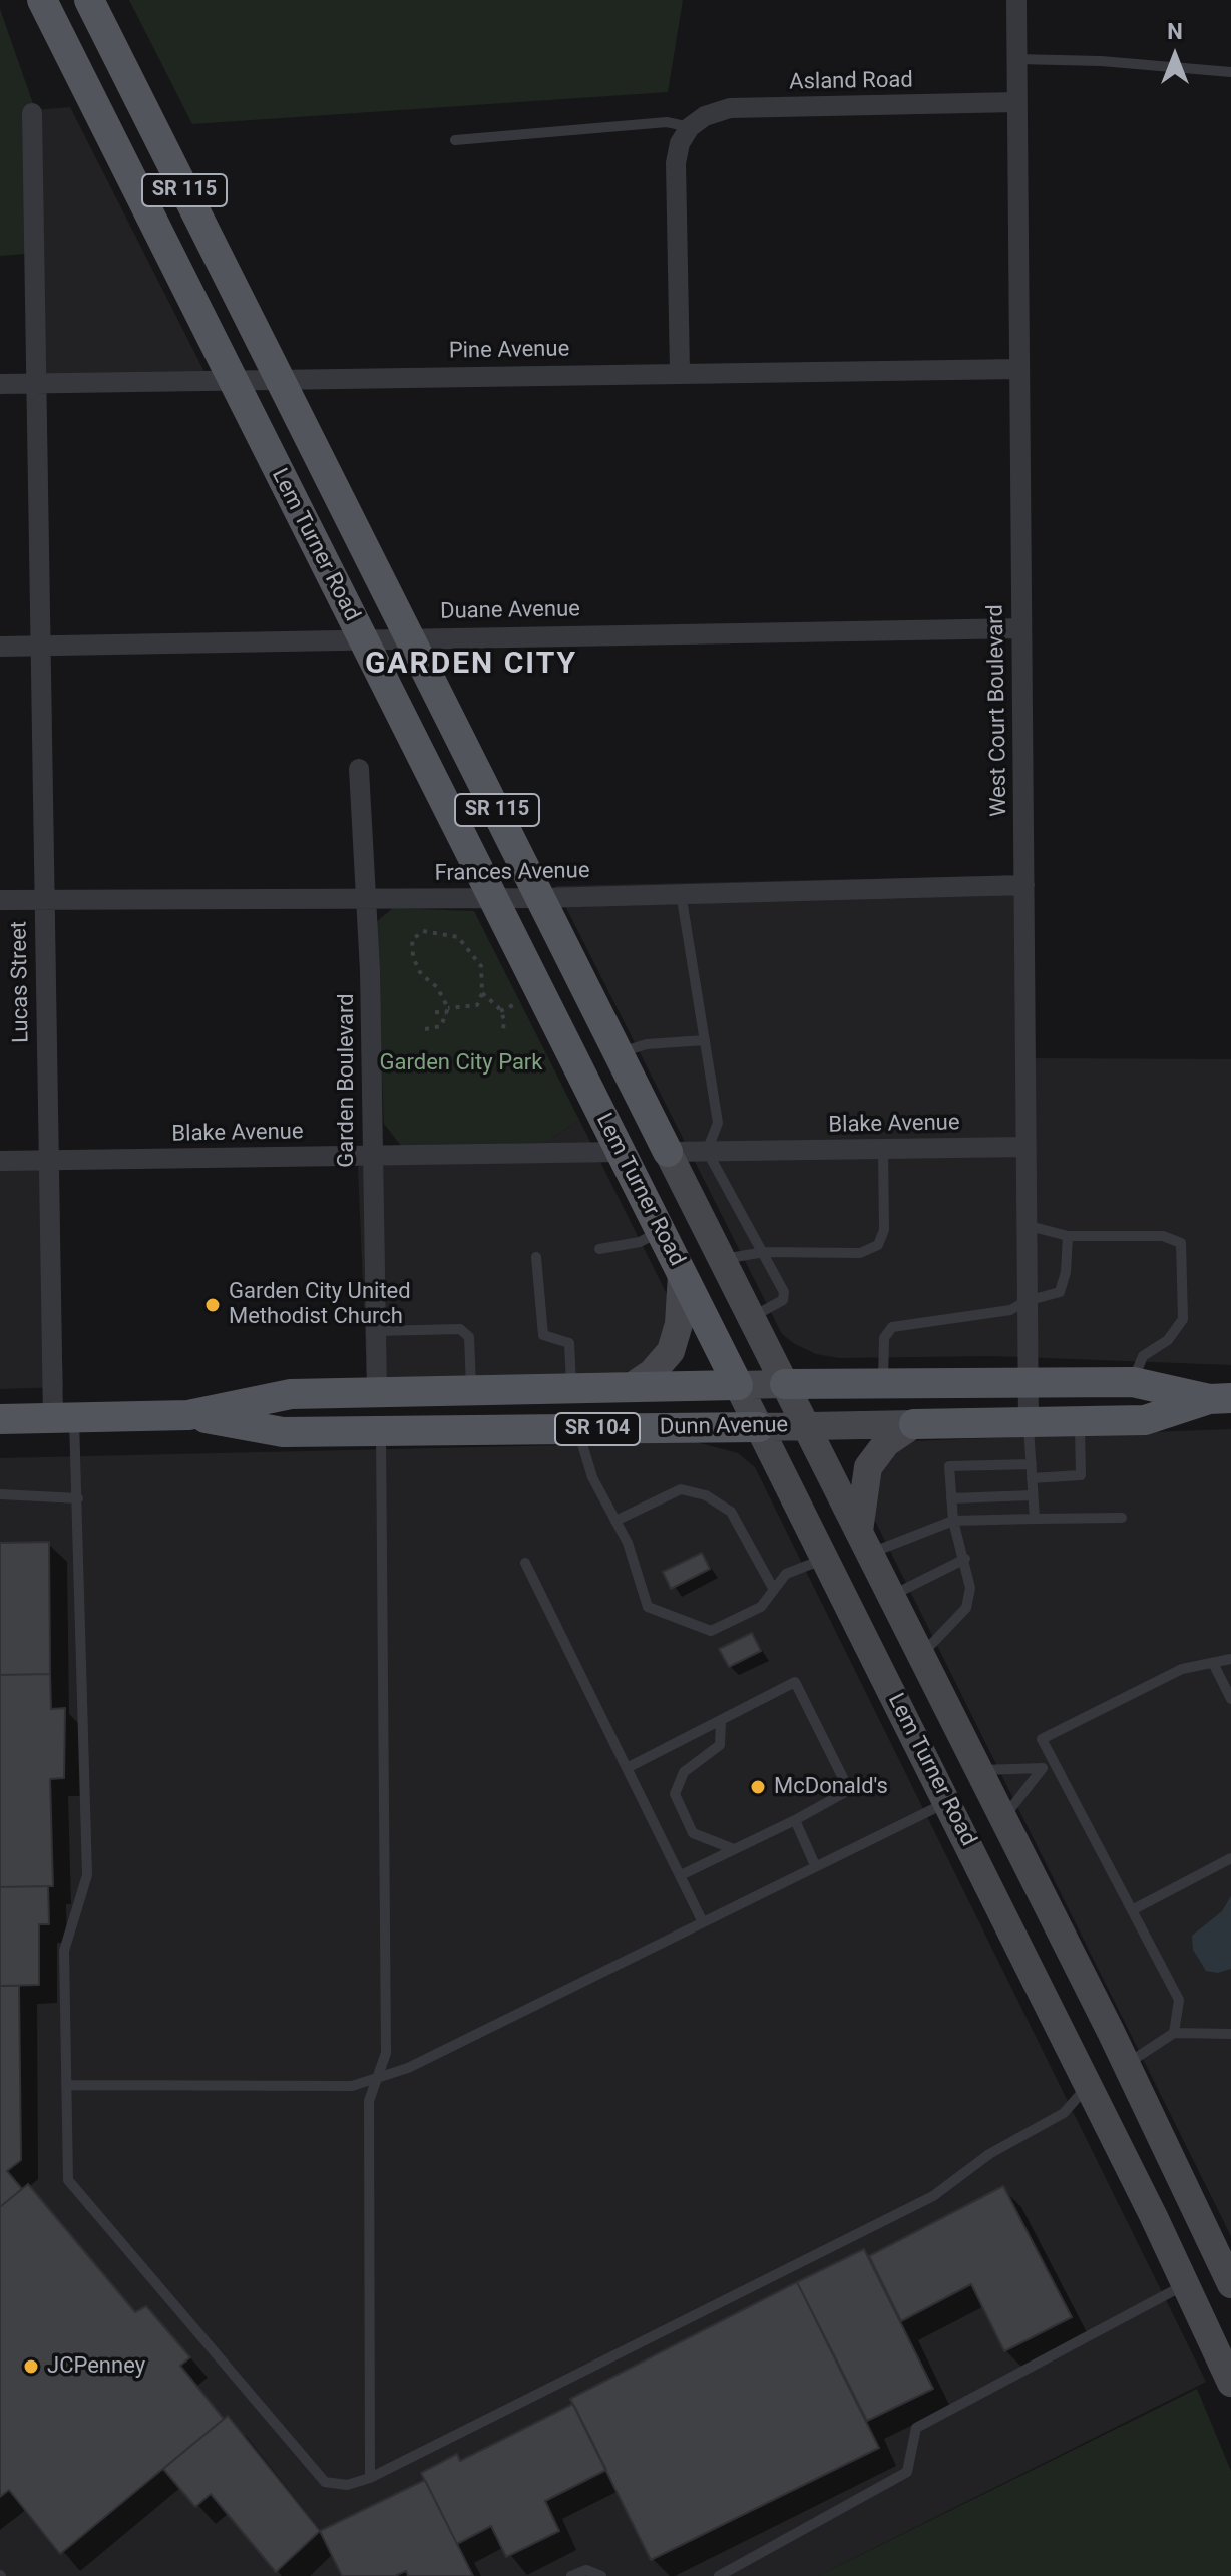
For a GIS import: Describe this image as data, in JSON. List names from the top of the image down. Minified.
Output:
{"streets":{"main road":["SR 115","Lem Turner Road","Dunn Avenue","SR 104"],"street":["Asland Road","Pine Avenue","Duane Avenue","West Court Boulevard","Frances Avenue","Lucas Street","Garden Boulevard","Blake Avenue"]},"crossings":[["Asland Road","West Court Boulevard"],["Pine Avenue","Lem Turner Road"],["Pine Avenue","West Court Boulevard"],["Pine Avenue","Lucas Street"],["Lem Turner Road","Duane Avenue"],["Lem Turner Road","Frances Avenue"],["Lem Turner Road","Blake Avenue"],["Lem Turner Road","Dunn Avenue"],["Duane Avenue","West Court Boulevard"],["Duane Avenue","Lucas Street"],["West Court Boulevard","Frances Avenue"],["West Court Boulevard","Blake Avenue"],["West Court Boulevard","Dunn Avenue"],["Frances Avenue","Lucas Street"],["Frances Avenue","Garden Boulevard"],["Lucas Street","Blake Avenue"],["Lucas Street","Dunn Avenue"],["Garden Boulevard","Blake Avenue"],["Garden Boulevard","Dunn Avenue"]],"districts":["GARDEN CITY"],"parks":["Garden City Park"],"places":["Garden City United Methodist Church","McDonald's","JCPenney"],"north":"top"}
